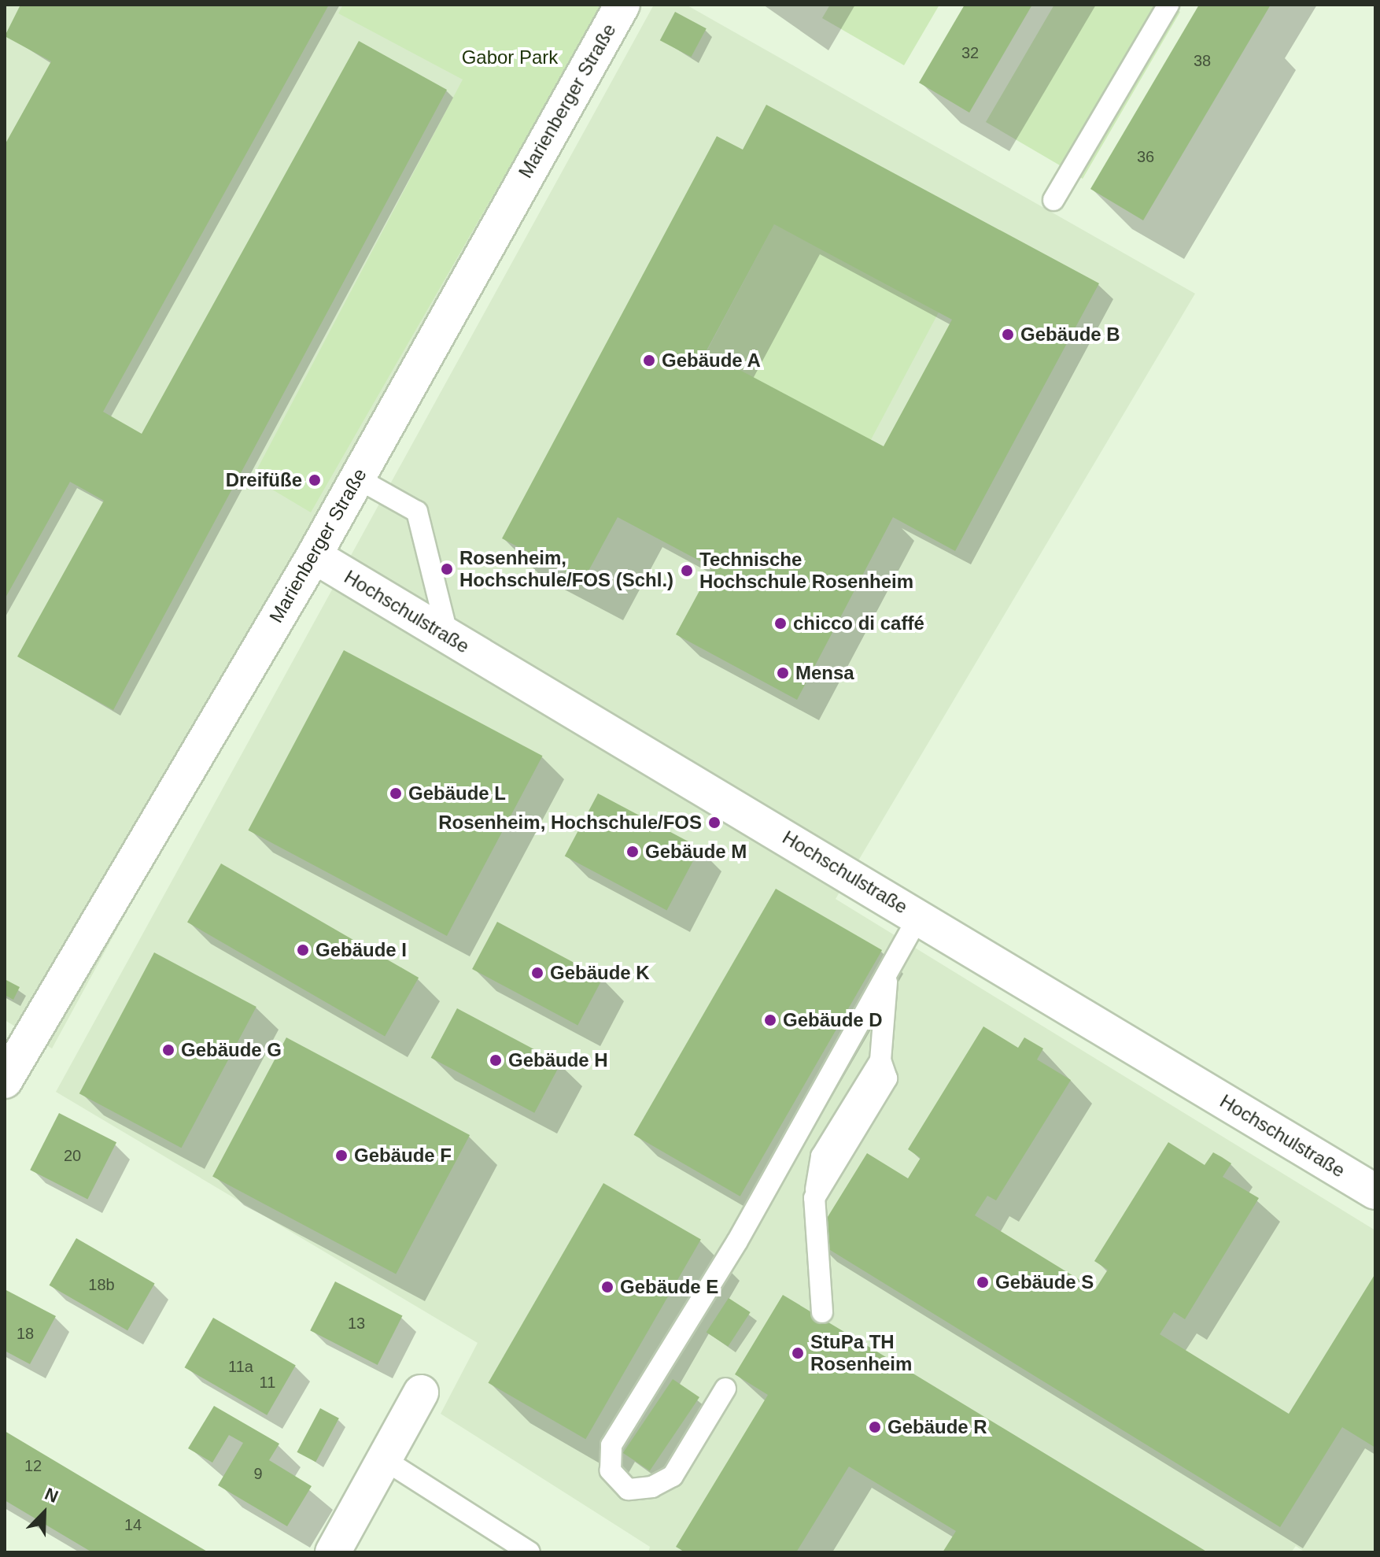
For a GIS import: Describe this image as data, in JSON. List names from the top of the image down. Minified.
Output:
{"streets":{"street":["Marienberger Straße","Hochschulstraße"]},"crossings":[["Marienberger Straße","Hochschulstraße"]],"parks":["Gabor Park"],"places":["Gebäude B","Gebäude A","Dreifüße","Rosenheim, Hochschule/FOS (Schl.)","Technische Hochschule Rosenheim","chicco di caffé","Mensa","Gebäude L","Rosenheim, Hochschule/FOS","Gebäude M","Gebäude I","Gebäude K","Gebäude D","Gebäude G","Gebäude H","Gebäude F","Gebäude S","Gebäude E","StuPa TH Rosenheim","Gebäude R"],"house_numbers":["32","38","36","20","18b","13","18","11a","11","12","9","14"],"north":"top right"}
